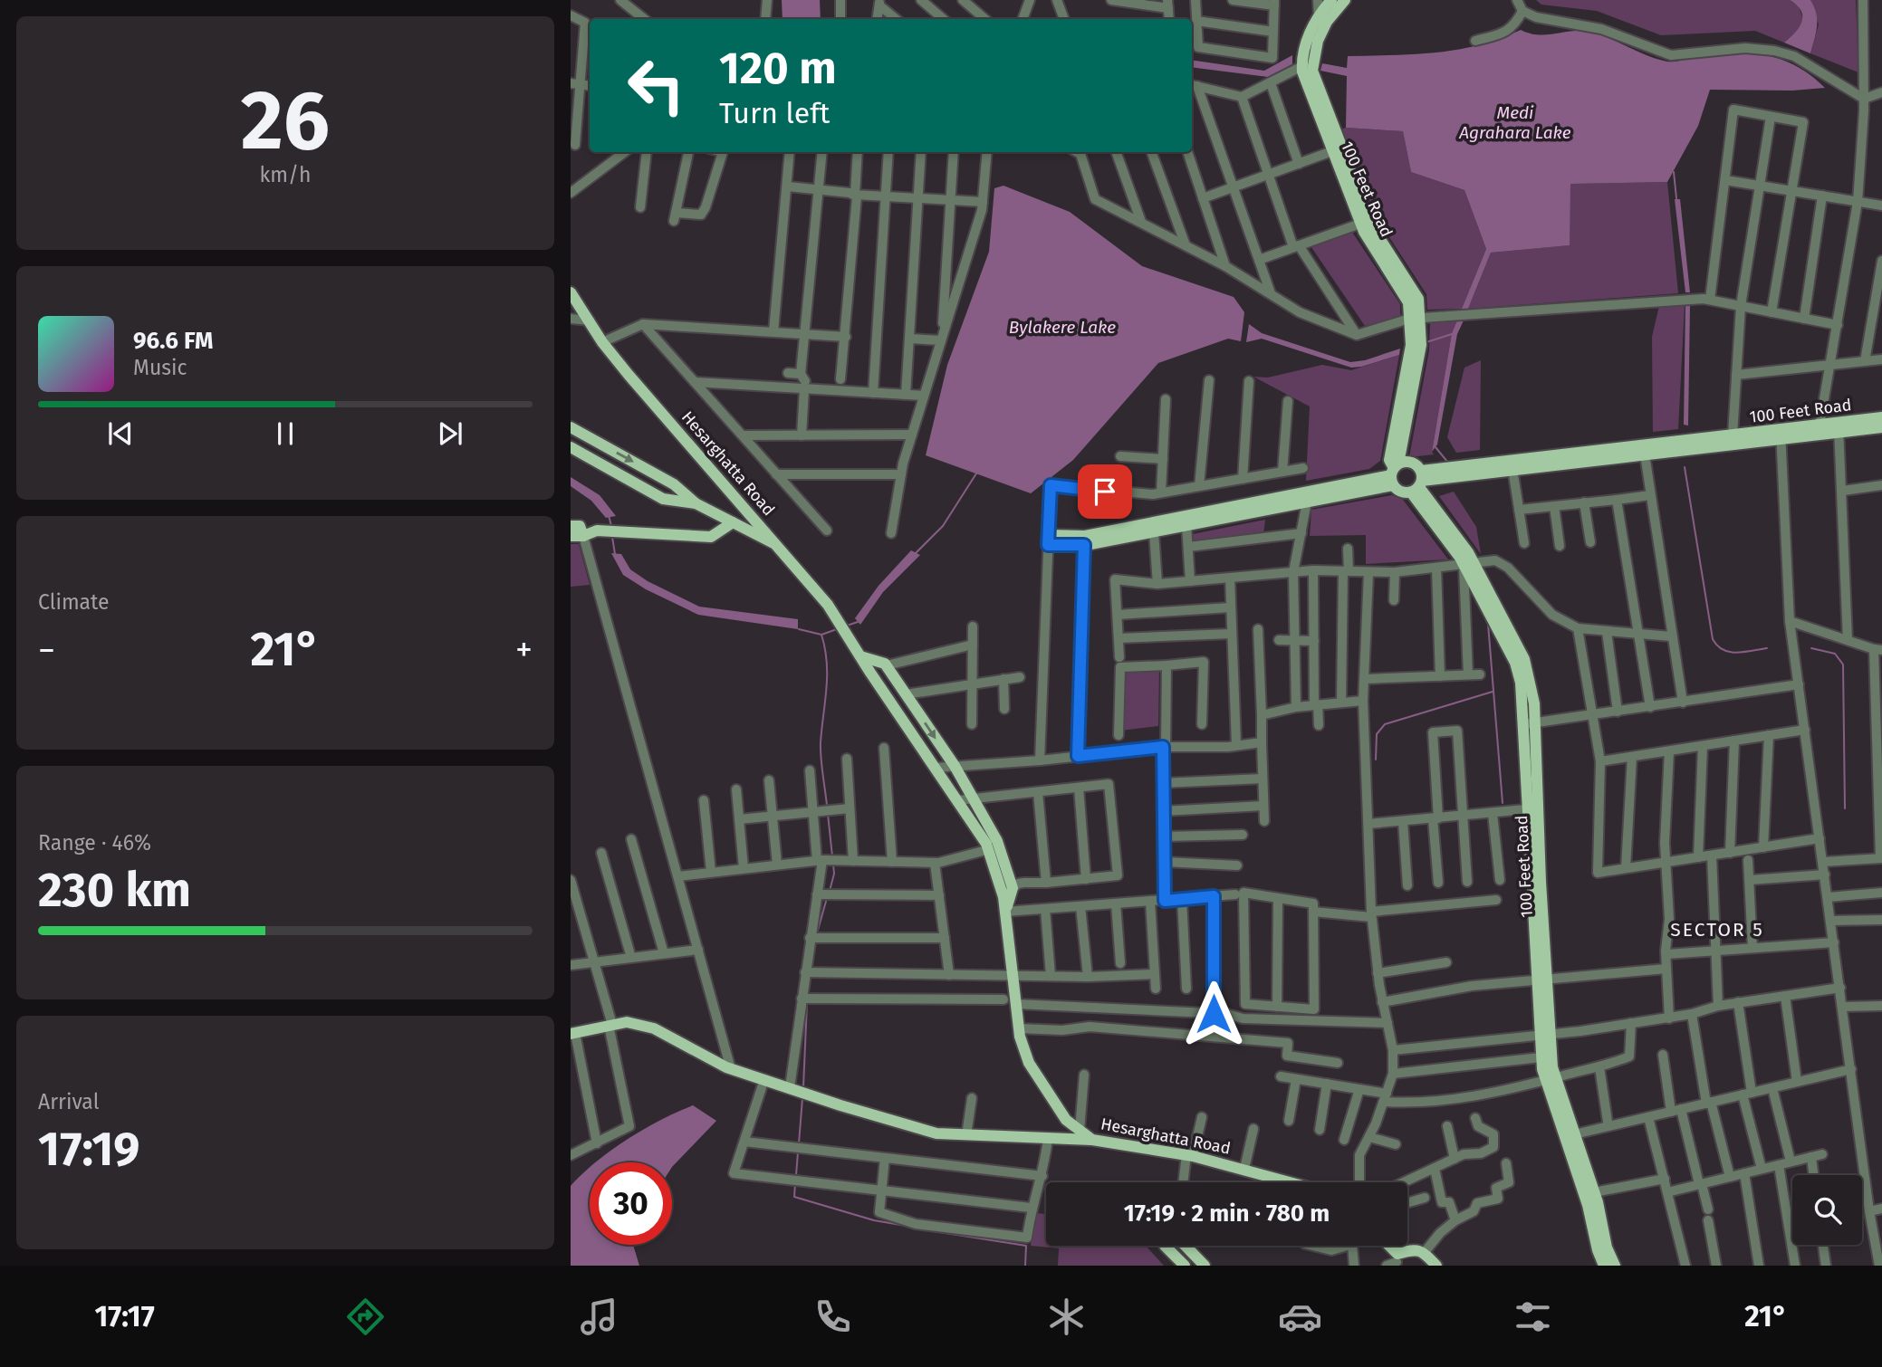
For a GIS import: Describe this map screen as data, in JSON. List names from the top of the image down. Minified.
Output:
{"streets":{"main road":["100 Feet Road","Hesarghatta Road"]},"districts":["SECTOR 5"],"water":["Medi Agrahara Lake","Bylakere Lake"],"page":{"tile":[["26","km/h"],"Climate",["Range · 46%","230 km"],["Arrival","17:19"]],"turn":["120 m","Turn left"],"song":["96.6 FM","Music"],"heat":["−","21°","+"],"limit":"30","trip":"17:19 · 2 min · 780 m","tabs":["17:17","21°"]}}
